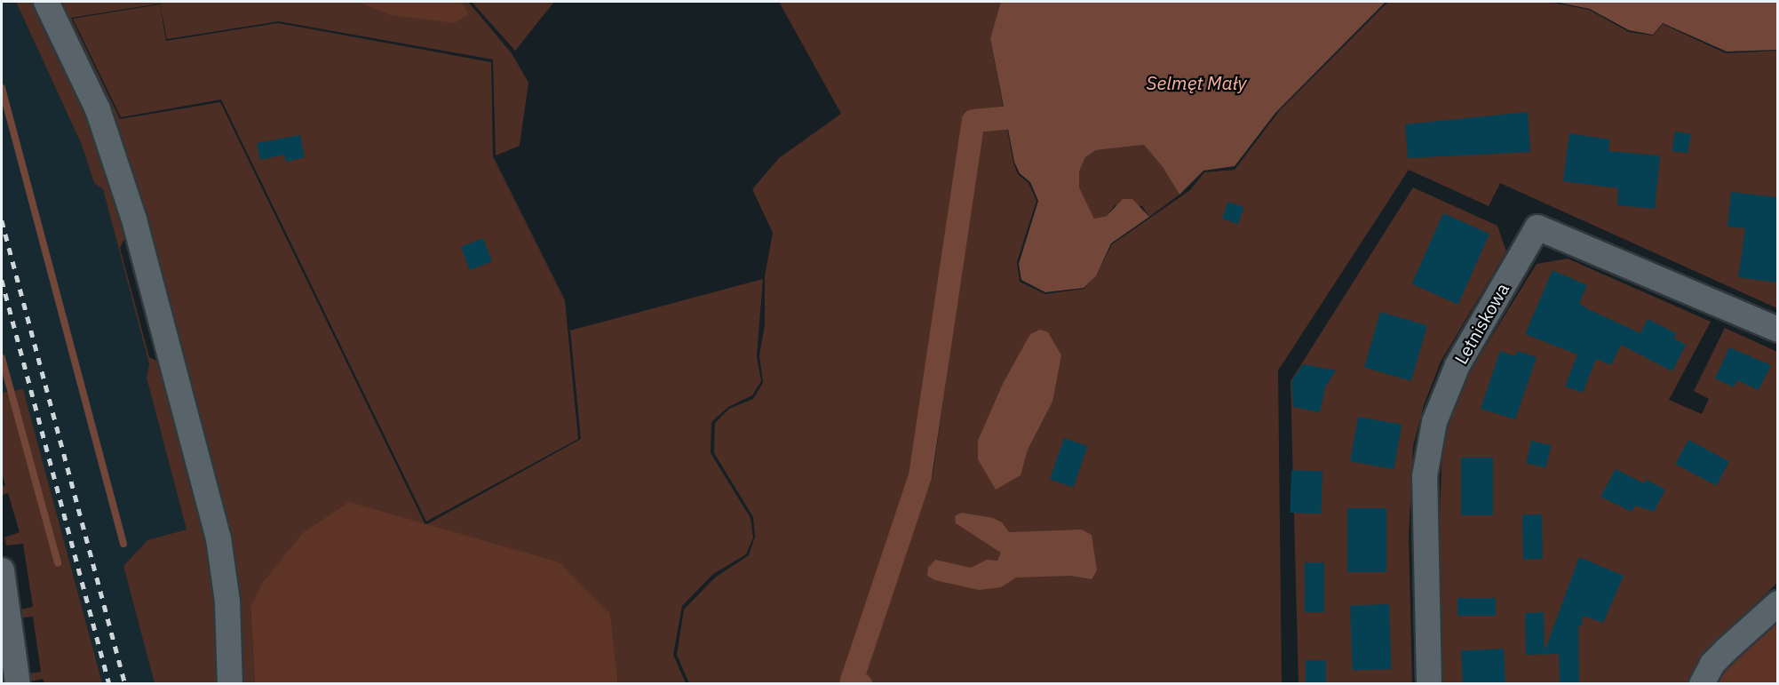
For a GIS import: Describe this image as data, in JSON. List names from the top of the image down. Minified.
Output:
{"streets":{"street":["Letniskowa"]},"water":["Selmęt Mały"]}
